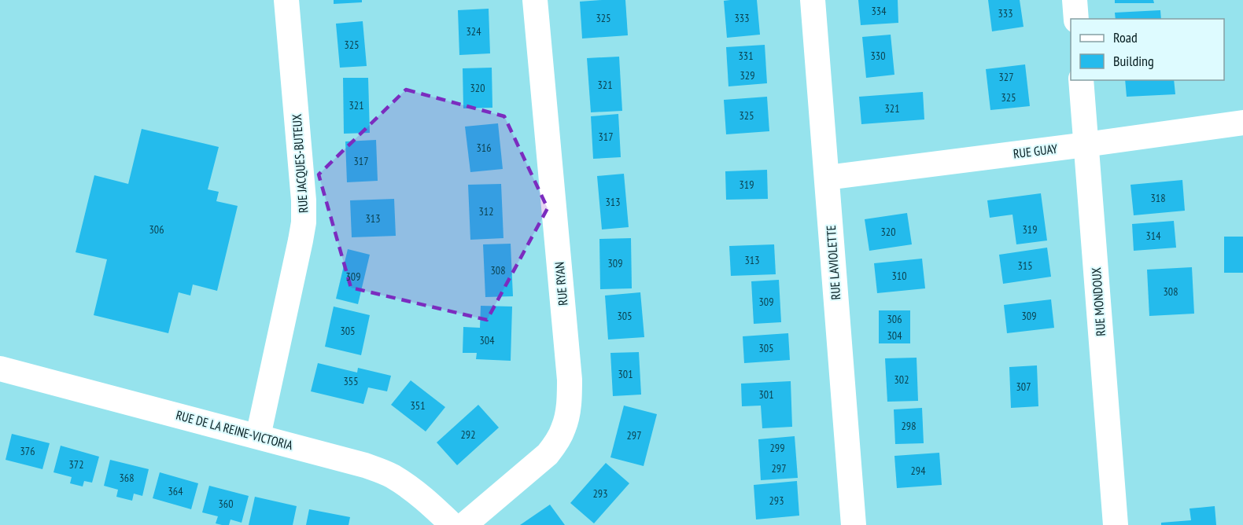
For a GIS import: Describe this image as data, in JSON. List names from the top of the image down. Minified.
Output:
{"streets":{"street":["RUE GUAY","RUE JACQUES-BUTEUX","RUE LAVIOLETTE","RUE RYAN","RUE MONDOUX","RUE DE LA REINE-VICTORIA"]},"crossings":[["RUE GUAY","RUE LAVIOLETTE"],["RUE GUAY","RUE MONDOUX"],["RUE JACQUES-BUTEUX","RUE DE LA REINE-VICTORIA"]],"house_numbers":["334","333","325","333","324","325","331","330","329","327","321","320","325","321","321","325","317","316","317","319","318","313","312","313","306","319","320","314","313","309","315","308","310","309","308","309","305","309","306","305","304","304","305","301","302","355","307","301","351","298","292","297","299","376","372","297","294","368","364","293","293","360"],"legend":["Road","Building"]}
